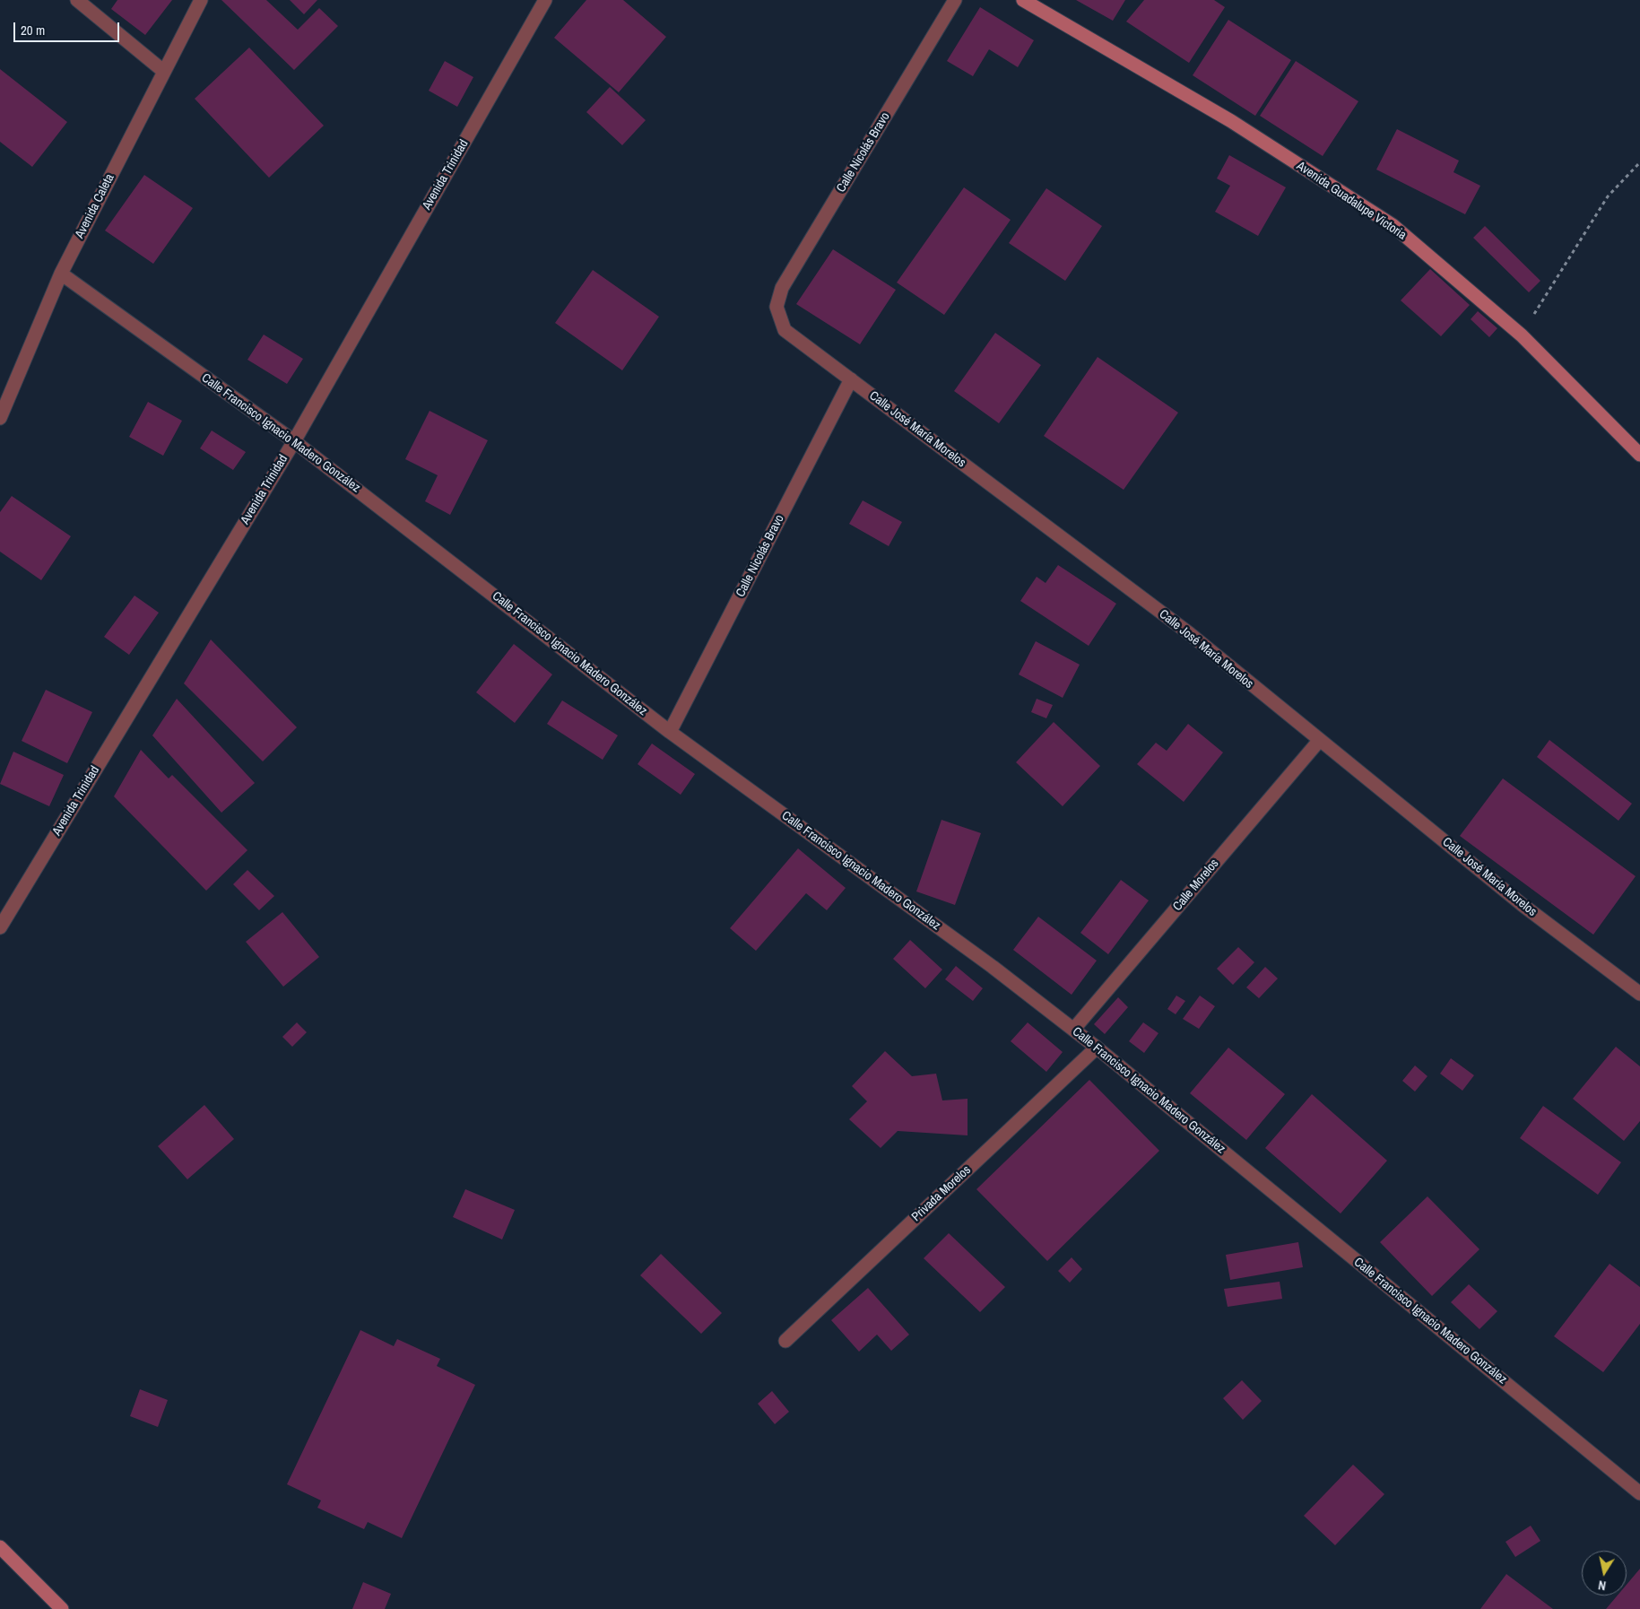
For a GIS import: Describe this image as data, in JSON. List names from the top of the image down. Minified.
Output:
{"streets":{"street":["Calle Nicolás Bravo","Avenida Trinidad","Avenida Guadalupe Victoria","Avenida Caleta","Calle José María Morelos","Calle Francisco Ignacio Madero González","Calle Morelos","Privada Morelos"]},"crossings":[["Calle Nicolás Bravo","Calle José María Morelos"],["Calle Nicolás Bravo","Calle Francisco Ignacio Madero González"],["Avenida Trinidad","Calle Francisco Ignacio Madero González"],["Avenida Caleta","Calle Francisco Ignacio Madero González"],["Calle José María Morelos","Calle Morelos"],["Calle Francisco Ignacio Madero González","Calle Morelos"],["Calle Francisco Ignacio Madero González","Privada Morelos"]],"scale_bar":"20 m","north":"bottom"}
